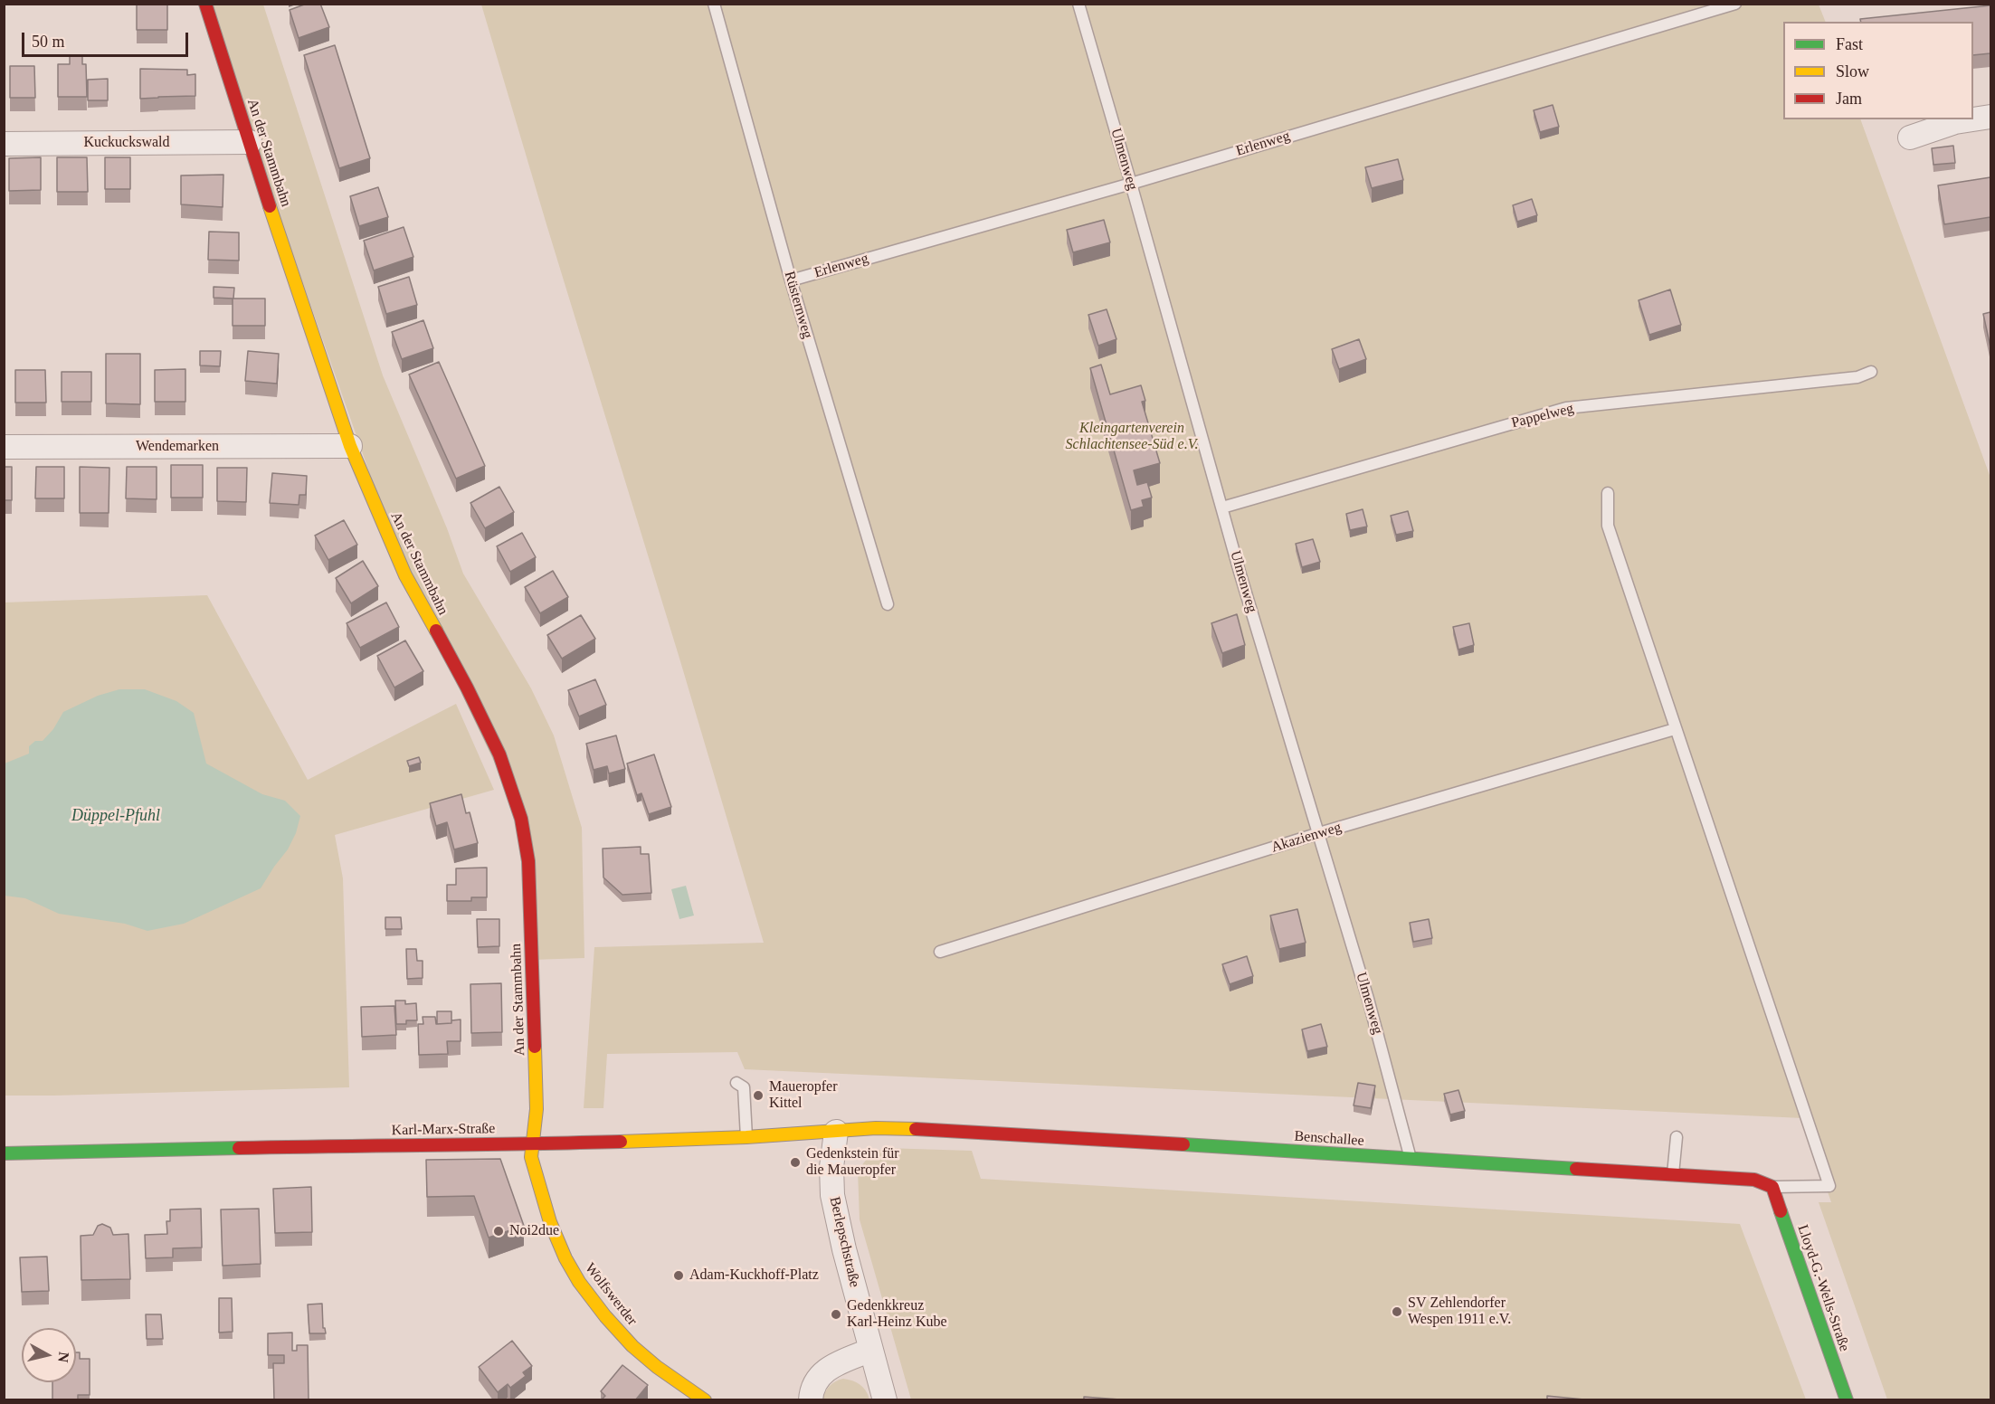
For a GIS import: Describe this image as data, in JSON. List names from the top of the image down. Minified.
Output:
{"streets":{"street":["Kuckuckswald","An der Stammbahn","Wendemarken","Karl-Marx-Straße","Benschallee","Berlepschstraße","Lloyd-G.-Wells-Straße","Wolfswerder"],"lane":["Erlenweg","Ulmenweg","Rüsternweg","Pappelweg","Akazienweg"]},"crossings":[["Kuckuckswald","An der Stammbahn"],["Erlenweg","Ulmenweg"],["Erlenweg","Rüsternweg"],["An der Stammbahn","Wendemarken"],["An der Stammbahn","Karl-Marx-Straße"],["An der Stammbahn","Wolfswerder"],["Ulmenweg","Pappelweg"],["Ulmenweg","Akazienweg"],["Ulmenweg","Benschallee"],["Karl-Marx-Straße","Benschallee"],["Karl-Marx-Straße","Berlepschstraße"],["Karl-Marx-Straße","Wolfswerder"],["Benschallee","Lloyd-G.-Wells-Straße"]],"water":["Düppel-Pfuhl"],"parks":["Kleingartenverein Schlachtensee-Süd e.V."],"places":["Maueropfer Kittel","Gedenkstein für die Maueropfer","Noi2due","Adam-Kuckhoff-Platz","SV Zehlendorfer Wespen 1911 e.V.","Gedenkkreuz Karl-Heinz Kube"],"legend":["Fast","Slow","Jam"],"scale_bar":"50 m","north":"right"}
